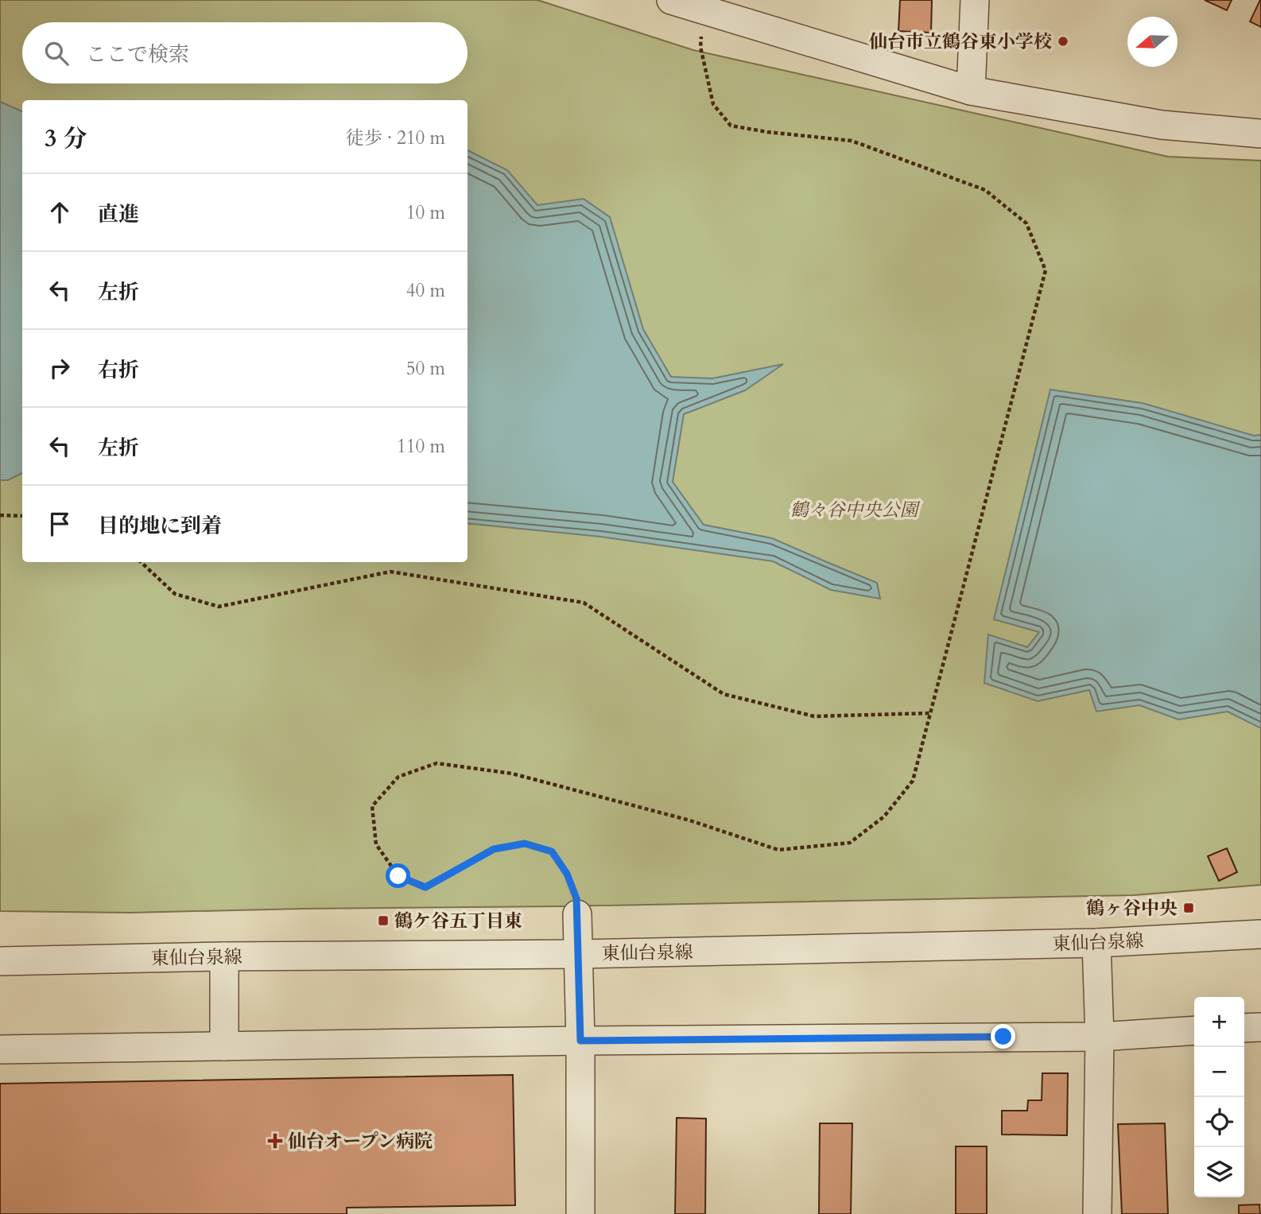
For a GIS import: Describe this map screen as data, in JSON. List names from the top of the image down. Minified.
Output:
{"streets":{"street":["東仙台泉線"]},"parks":["鶴々谷中央公園"],"places":{"other":["仙台市立鶴谷東小学校"],"transit":["鶴ヶ谷中央","鶴ケ谷五丁目東"],"health":["仙台オープン病院"]},"north":"left","page":{"search":"ここで検索","heading":["3 分","徒歩 · 210 m"],"list":[["直進","10 m"],["左折","40 m"],["右折","50 m"],["左折","110 m"],"目的地に到着"],"map_buttons":["+","−"]}}
